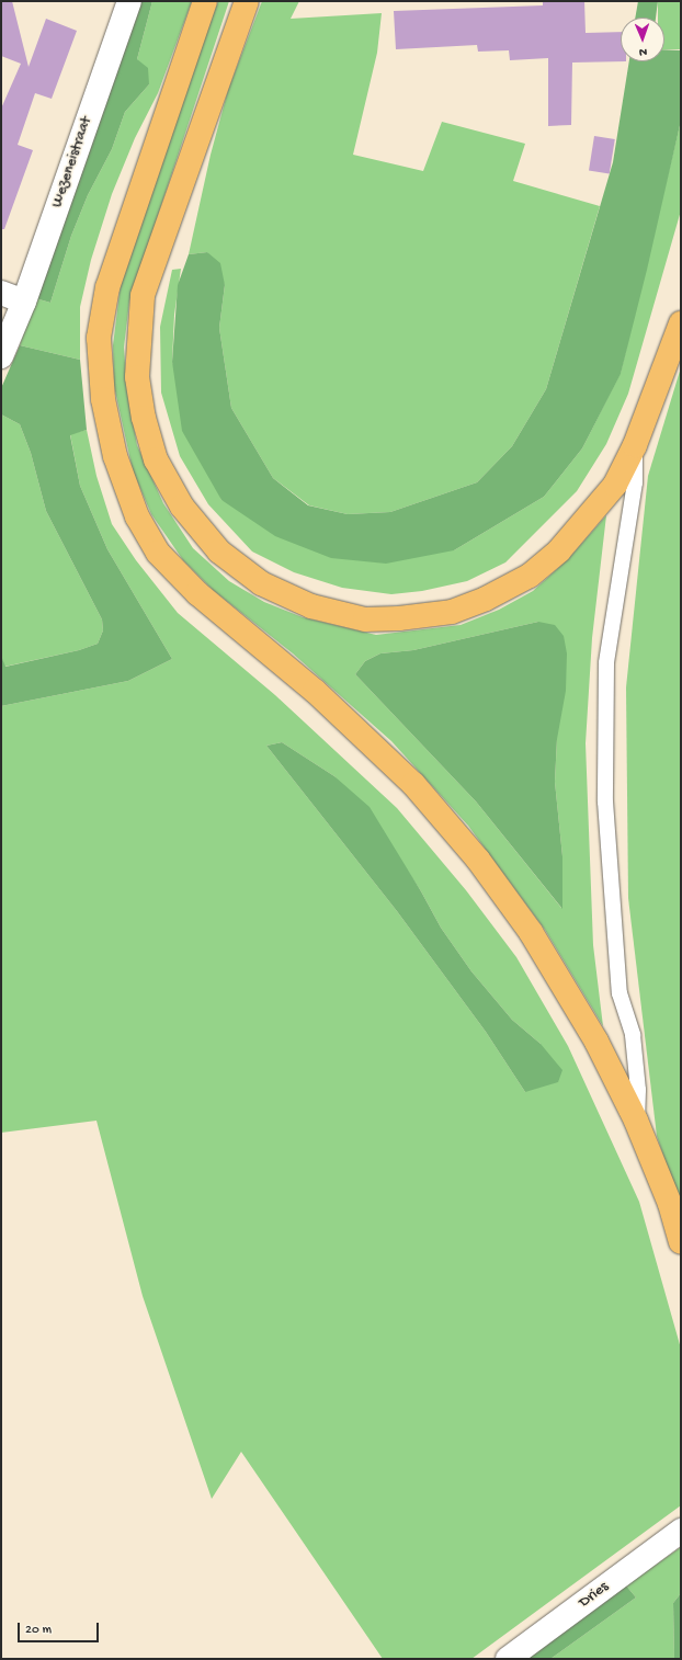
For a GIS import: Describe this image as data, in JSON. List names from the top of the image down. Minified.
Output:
{"streets":{"street":["Wezeneistraat","Dries"]},"scale_bar":"20 m","north":"bottom"}
